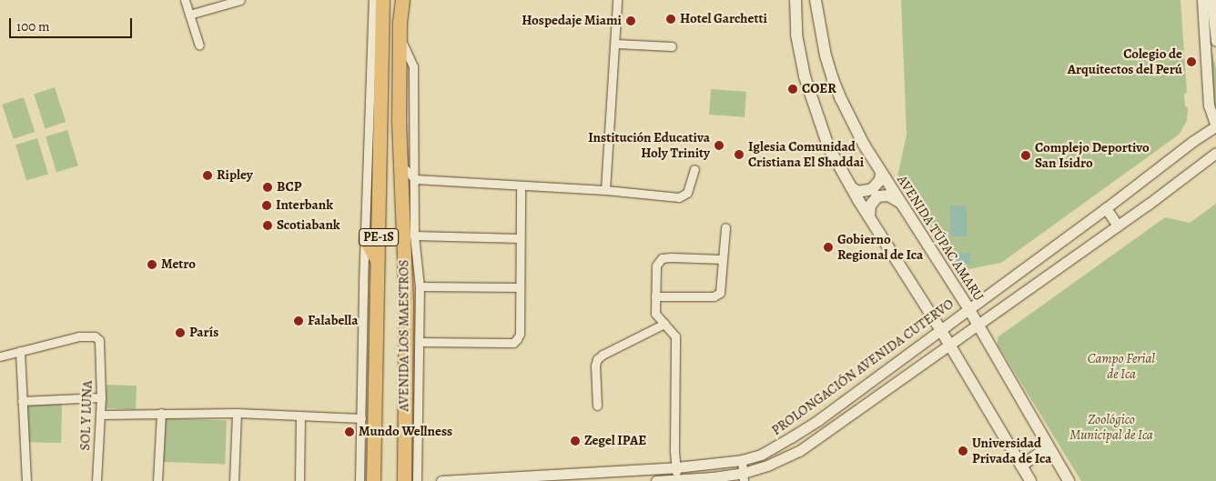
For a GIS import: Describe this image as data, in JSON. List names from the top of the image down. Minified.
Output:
{"streets":{"highway":["PE-1S","AVENIDA LOS MAESTROS"],"main road":["AVENIDA TÚPAC AMARU"],"street":["PROLONGACIÓN AVENIDA CUTERVO","SOL Y LUNA"]},"crossings":[["AVENIDA TÚPAC AMARU","PROLONGACIÓN AVENIDA CUTERVO"]],"parks":["Campo Ferial de Ica","Zoológico Municipal de Ica"],"places":["Hotel Garchetti","Hospedaje Miami","Colegio de Arquitectos del Perú","COER","Institución Educativa Holy Trinity","Iglesia Comunidad Cristiana El Shaddai","Complejo Deportivo San Isidro","Ripley","BCP","Interbank","Scotiabank","Gobierno Regional de Ica","Metro","Falabella","París","Mundo Wellness","Zegel IPAE","Universidad Privada de Ica"],"scale_bar":"100 m"}
